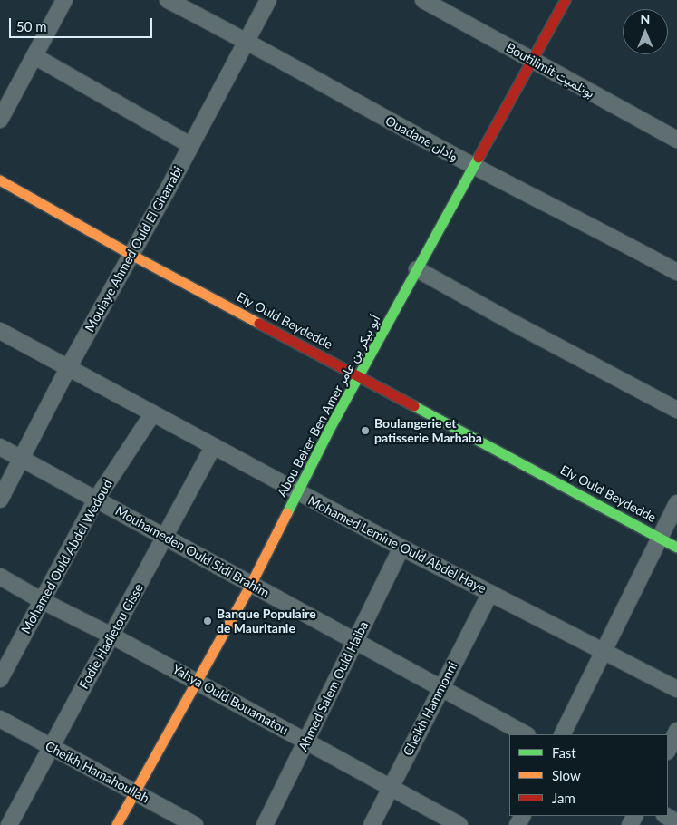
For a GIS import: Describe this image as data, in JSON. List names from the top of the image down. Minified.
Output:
{"streets":{"street":["Boutilimit بوتلميت","Ouadane وادان","Moulaye Ahmed Ould El Gharrabi","Ely Ould Beydedde","Abou Beker Ben Amer أبو بيكر بن عامر","Mohamed Lemine Ould Abdel Haye","Mouhameden Ould Sidi Brahim","Mohamed Ould Abdel Wedoud","Fodie Hadietou Cisse","Ahmed Salem Ould Haiba","Yahya Ould Bouamatou","Cheikh Hammonni","Cheikh Hamahoullah"]},"crossings":[["Boutilimit بوتلميت","Abou Beker Ben Amer أبو بيكر بن عامر"],["Ouadane وادان","Moulaye Ahmed Ould El Gharrabi"],["Ouadane وادان","Abou Beker Ben Amer أبو بيكر بن عامر"],["Moulaye Ahmed Ould El Gharrabi","Ely Ould Beydedde"],["Moulaye Ahmed Ould El Gharrabi","Mohamed Lemine Ould Abdel Haye"],["Moulaye Ahmed Ould El Gharrabi","Mouhameden Ould Sidi Brahim"],["Ely Ould Beydedde","Abou Beker Ben Amer أبو بيكر بن عامر"],["Abou Beker Ben Amer أبو بيكر بن عامر","Mohamed Lemine Ould Abdel Haye"],["Abou Beker Ben Amer أبو بيكر بن عامر","Mouhameden Ould Sidi Brahim"],["Abou Beker Ben Amer أبو بيكر بن عامر","Yahya Ould Bouamatou"],["Abou Beker Ben Amer أبو بيكر بن عامر","Cheikh Hamahoullah"],["Mohamed Lemine Ould Abdel Haye","Mohamed Ould Abdel Wedoud"],["Mohamed Lemine Ould Abdel Haye","Fodie Hadietou Cisse"],["Mohamed Lemine Ould Abdel Haye","Ahmed Salem Ould Haiba"],["Mohamed Lemine Ould Abdel Haye","Cheikh Hammonni"],["Mouhameden Ould Sidi Brahim","Mohamed Ould Abdel Wedoud"],["Mouhameden Ould Sidi Brahim","Fodie Hadietou Cisse"],["Mouhameden Ould Sidi Brahim","Ahmed Salem Ould Haiba"],["Mouhameden Ould Sidi Brahim","Cheikh Hammonni"],["Mohamed Ould Abdel Wedoud","Yahya Ould Bouamatou"],["Fodie Hadietou Cisse","Yahya Ould Bouamatou"],["Fodie Hadietou Cisse","Cheikh Hamahoullah"],["Ahmed Salem Ould Haiba","Yahya Ould Bouamatou"],["Yahya Ould Bouamatou","Cheikh Hammonni"]],"places":["Boulangerie et patisserie Marhaba","Banque Populaire de Mauritanie"],"legend":["Fast","Slow","Jam"],"scale_bar":"50 m","north":"top"}
